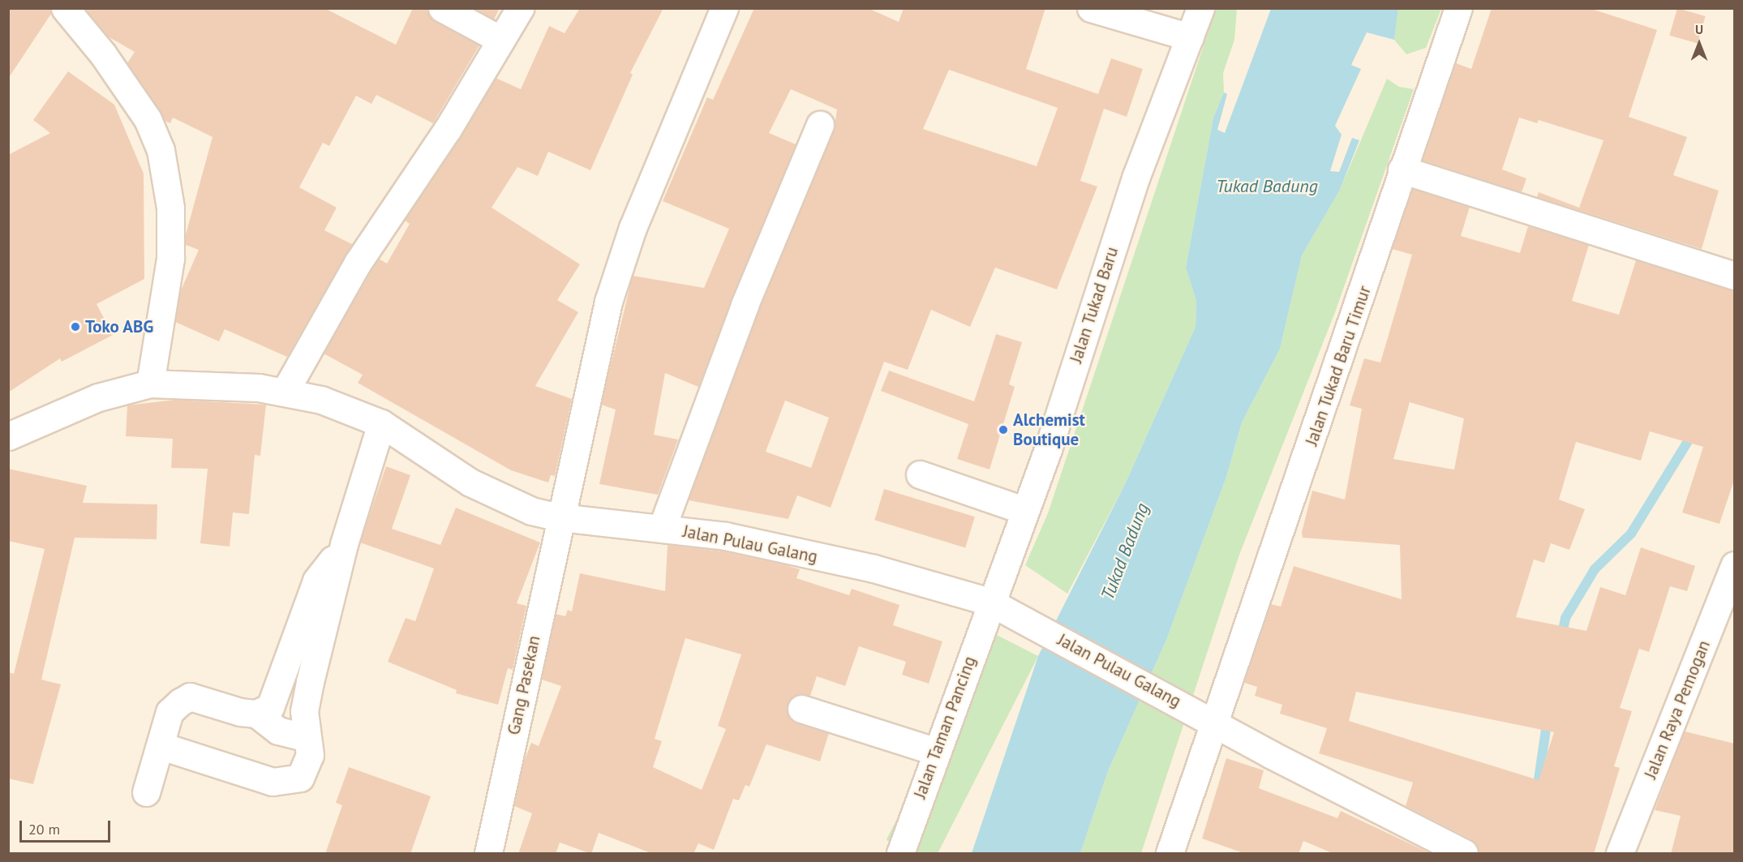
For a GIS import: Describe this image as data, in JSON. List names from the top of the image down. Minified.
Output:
{"streets":{"street":["Jalan Tukad Baru","Jalan Tukad Baru Timur","Jalan Pulau Galang","Gang Pasekan","Jalan Raya Pemogan","Jalan Taman Pancing"]},"crossings":[["Jalan Tukad Baru","Jalan Pulau Galang"],["Jalan Tukad Baru","Jalan Taman Pancing"],["Jalan Tukad Baru Timur","Jalan Pulau Galang"],["Jalan Pulau Galang","Gang Pasekan"],["Jalan Pulau Galang","Jalan Taman Pancing"]],"water":["Tukad Badung"],"places":["Toko ABG","Alchemist Boutique"],"scale_bar":"20 m","north":"top"}
